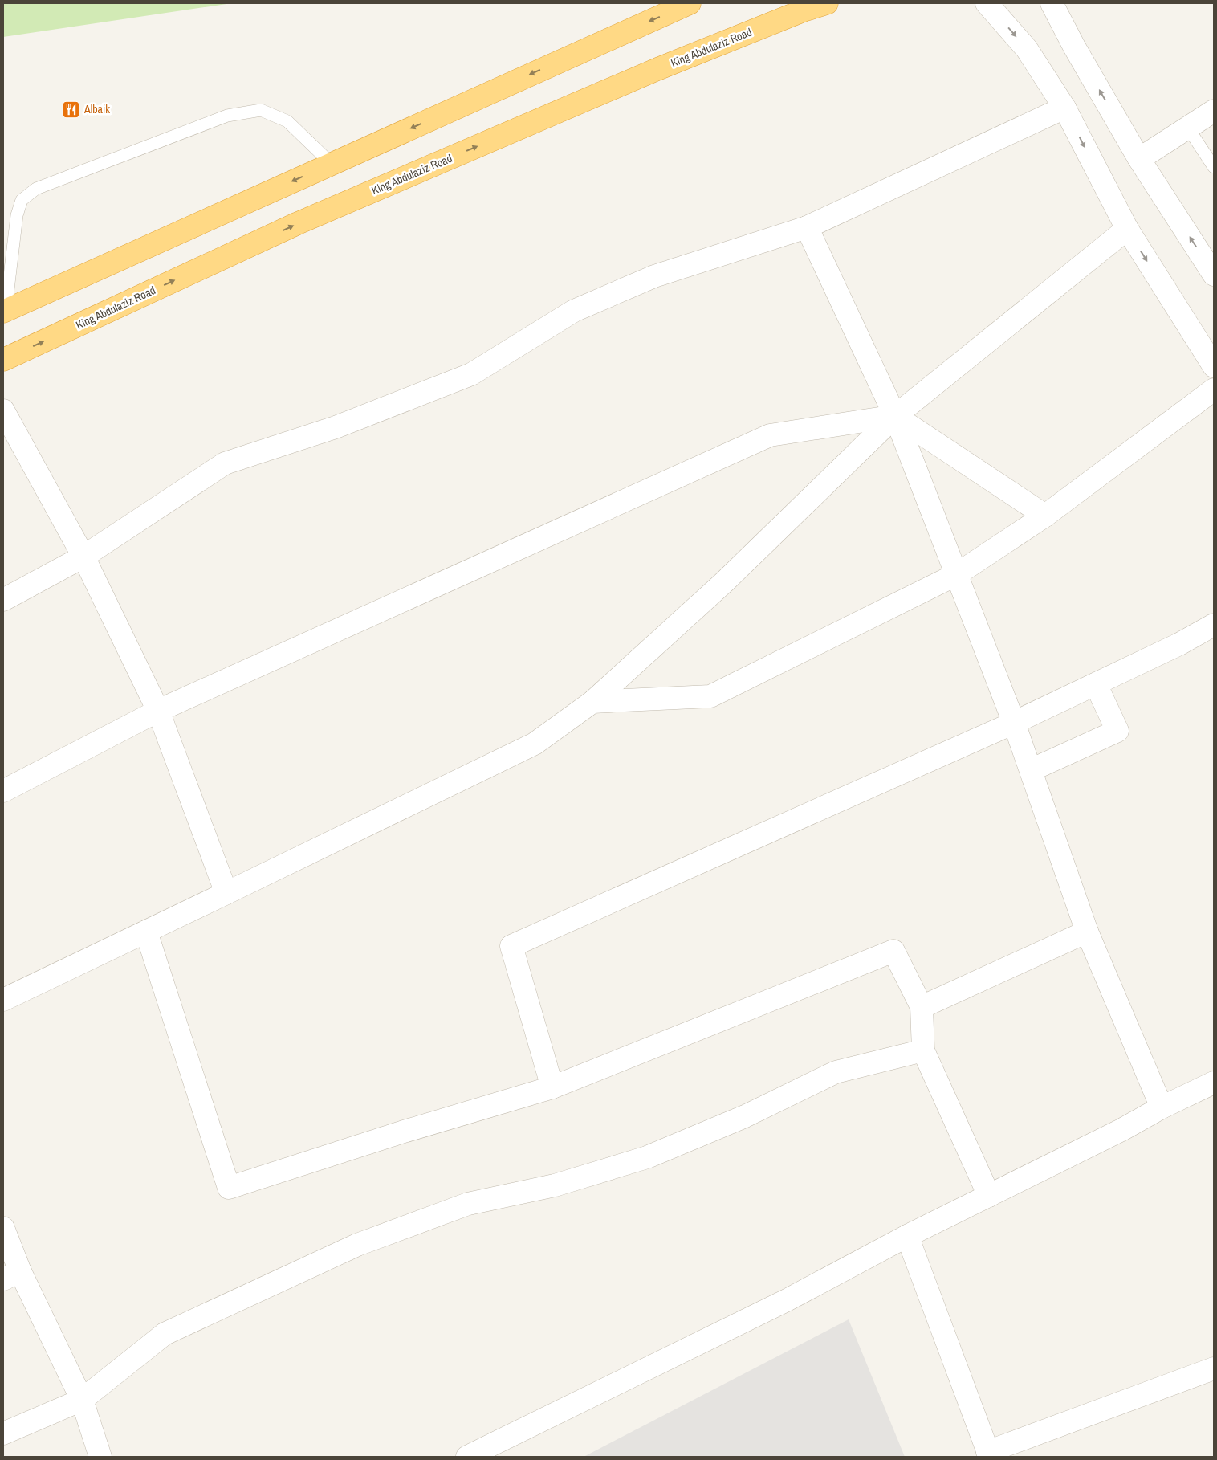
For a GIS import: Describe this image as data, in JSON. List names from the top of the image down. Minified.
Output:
{"streets":{"highway":["King Abdulaziz Road"]},"places":{"restaurant":["Albaik"]}}
